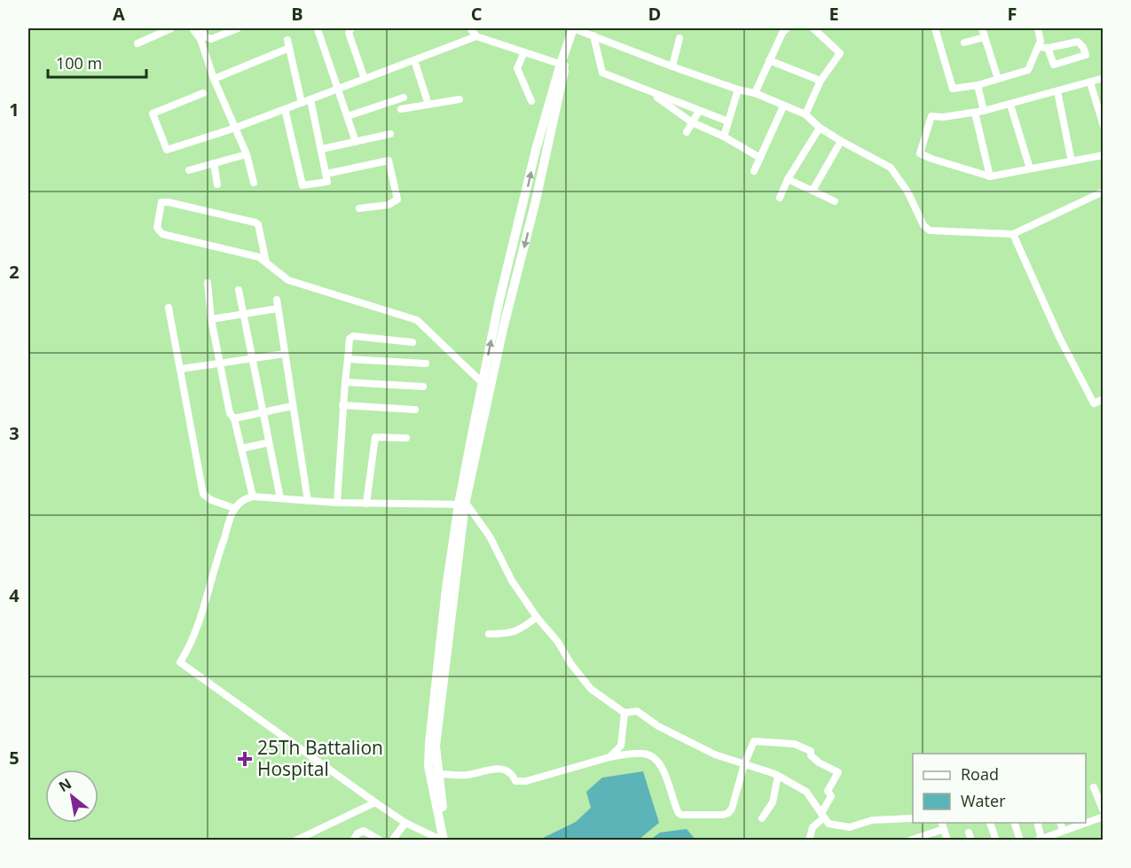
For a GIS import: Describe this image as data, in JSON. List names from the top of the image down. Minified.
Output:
{"places":{"health":["25Th Battalion Hospital"]},"legend":["Road","Water"],"scale_bar":"100 m","north":"top left","grid":{"columns":["A","B","C","D","E","F"],"rows":["1","2","3","4","5"]}}
